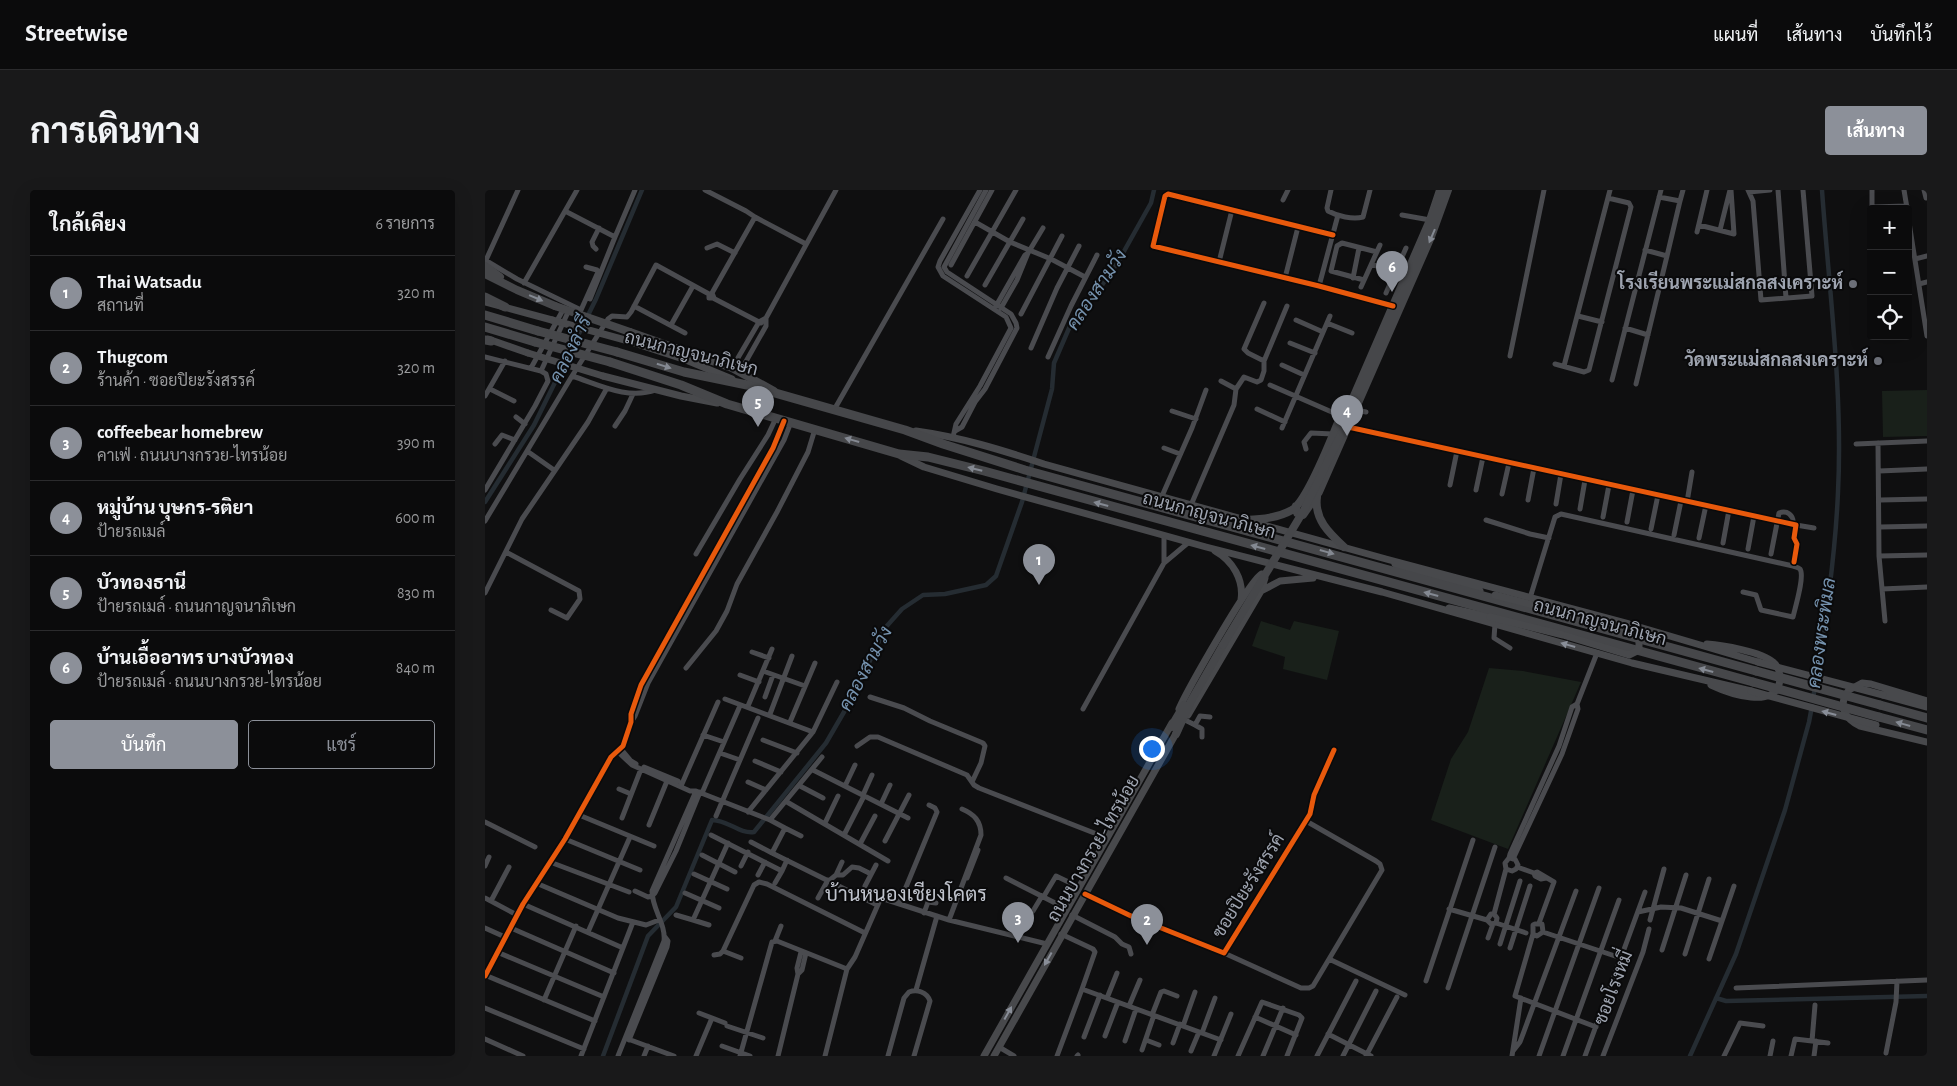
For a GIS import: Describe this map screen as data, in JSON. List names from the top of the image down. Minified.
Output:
{"streets":{"highway":["ถนนกาญจนาภิเษก"],"main road":["ถนนบางกรวย-ไทรน้อย"],"street":["ซอยปิยะรังสรรค์","ซอยโรงหมี่"]},"crossings":[["ถนนบางกรวย-ไทรน้อย","ซอยปิยะรังสรรค์"]],"districts":["บ้านหนองเชียงโคตร"],"water":["คลองสามวัง","คลองลำรี","คลองพระพิมล"],"places":["โรงเรียนพระแม่สกลสงเคราะห์","วัดพระแม่สกลสงเคราะห์"],"page":{"header":"Streetwise","nav":["แผนที่","เส้นทาง","บันทึกไว้"],"title":"การเดินทาง","buttons":["เส้นทาง",["บันทึก","แชร์"]],"heading":["ใกล้เคียง","6 รายการ"],"map_buttons":["+","−"],"pins":["6","5","4","1","3","2"],"list":[{"mark":"1","name":"Thai Watsadu","note":"สถานที่","value":"320 m"},{"mark":"2","name":"Thugcom","note":"ร้านค้า · ซอยปิยะรังสรรค์","value":"320 m"},{"mark":"3","name":"coffeebear homebrew","note":"คาเฟ่ · ถนนบางกรวย-ไทรน้อย","value":"390 m"},{"mark":"4","name":"หมู่บ้าน บุษกร-รติยา","note":"ป้ายรถเมล์","value":"600 m"},{"mark":"5","name":"บัวทองธานี","note":"ป้ายรถเมล์ · ถนนกาญจนาภิเษก","value":"830 m"},{"mark":"6","name":"บ้านเอื้ออาทร บางบัวทอง","note":"ป้ายรถเมล์ · ถนนบางกรวย-ไทรน้อย","value":"840 m"}]}}
